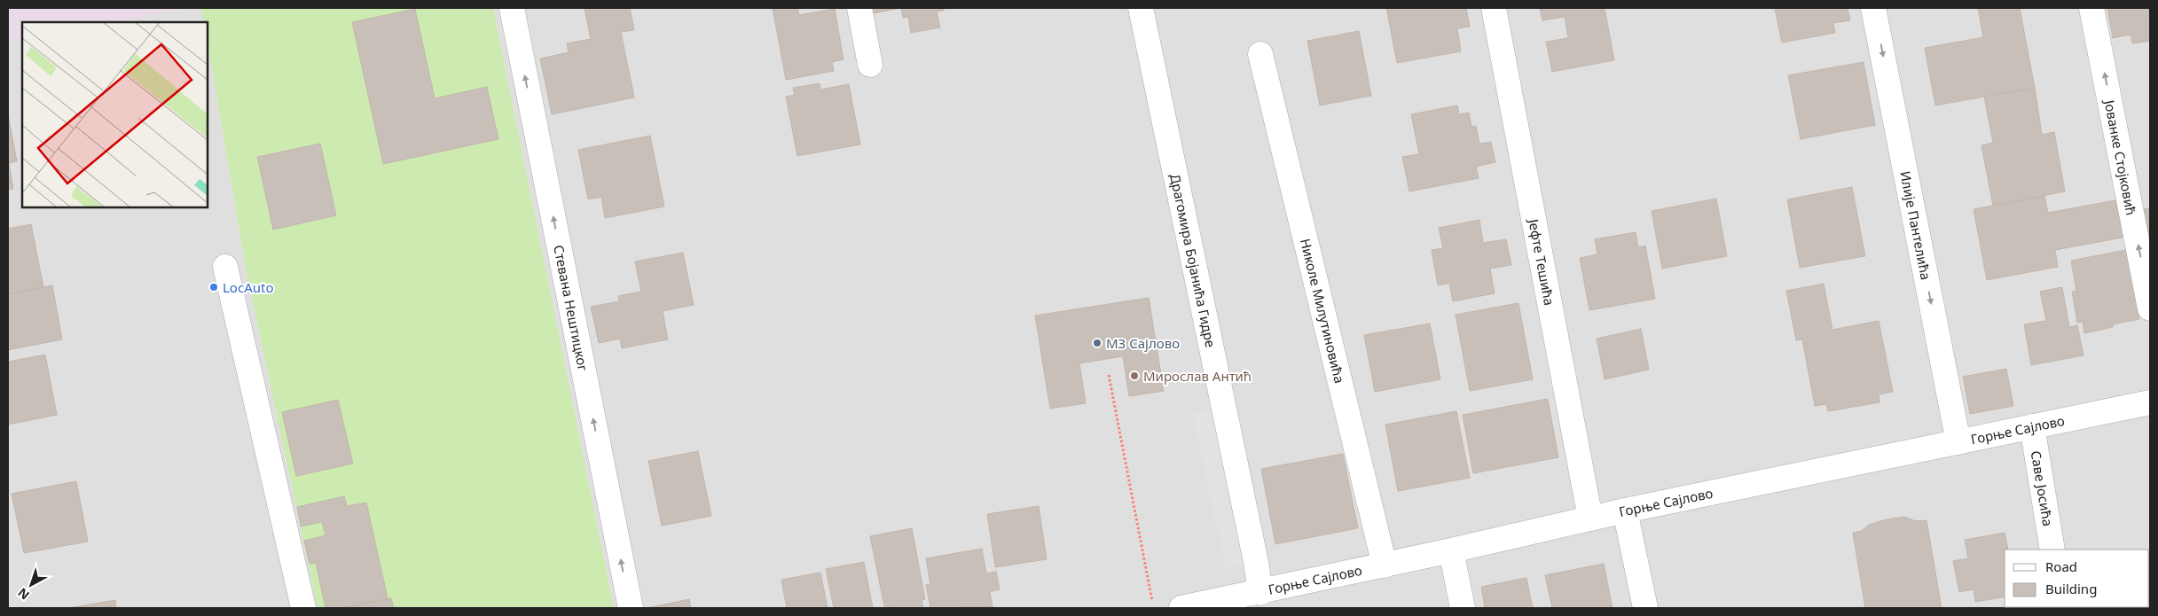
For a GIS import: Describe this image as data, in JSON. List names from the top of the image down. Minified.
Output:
{"streets":{"street":["Јованке Стојковић","Илије Пантелића","Драгомира Бојанића Гидре","Јефте Тешића","Стевана Нештицког","Николе Милутиновића","Горње Сајлово","Саве Јосића"]},"crossings":[["Илије Пантелића","Горње Сајлово"],["Драгомира Бојанића Гидре","Горње Сајлово"],["Јефте Тешића","Горње Сајлово"],["Николе Милутиновића","Горње Сајлово"],["Горње Сајлово","Саве Јосића"]],"one_way":["Јованке Стојковић","Илије Пантелића","Стевана Нештицког"],"places":["LocAuto","МЗ Сајлово","Мирослав Антић"],"legend":["Road","Building"],"north":"bottom left"}
